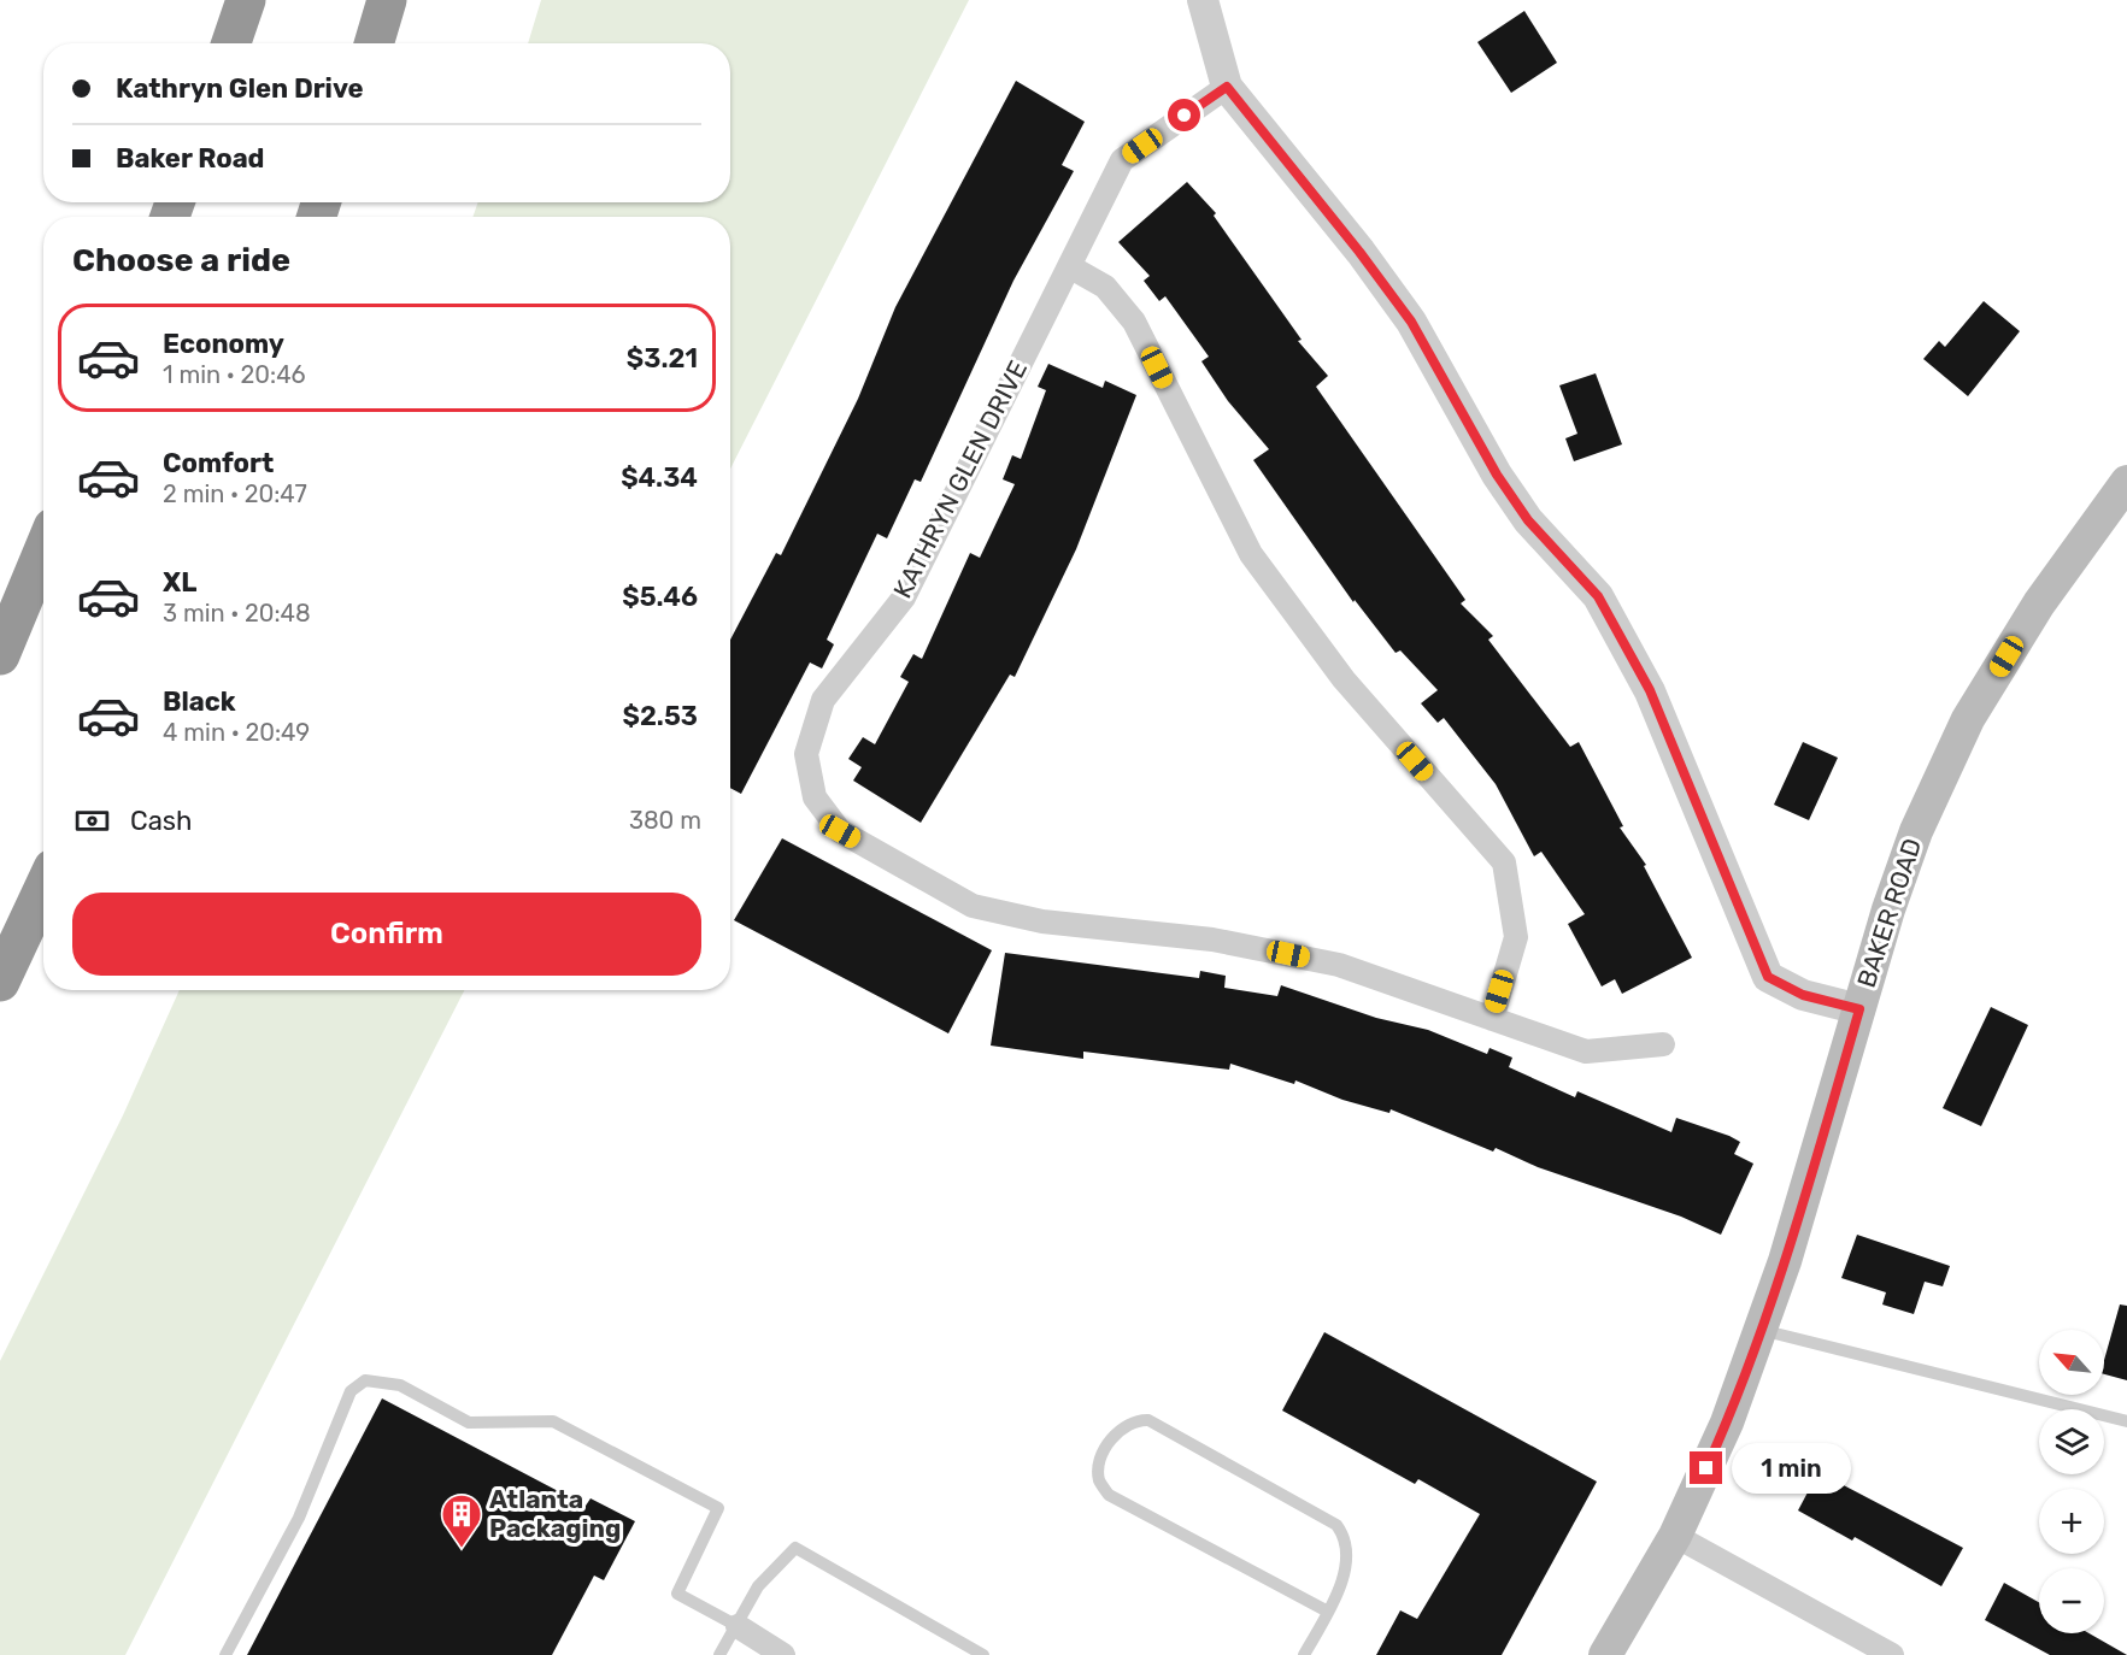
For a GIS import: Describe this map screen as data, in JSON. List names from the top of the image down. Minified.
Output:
{"streets":{"main road":["BAKER ROAD"],"street":["KATHRYN GLEN DRIVE"]},"places":{"building":["Atlanta Packaging"]},"north":"top left","page":{"banner":["Kathryn Glen Drive","Baker Road"],"heading":"Choose a ride","list":[{"name":"Economy","note":"1 min · 20:46","value":"$3.21"},{"name":"Comfort","note":"2 min · 20:47","value":"$4.34"},{"name":"XL","note":"3 min · 20:48","value":"$5.46"},{"name":"Black","note":"4 min · 20:49","value":"$2.53"}],"pay":["Cash","380 m"],"buttons":"Confirm","map_buttons":["+","−"],"bubble":"1 min"}}
